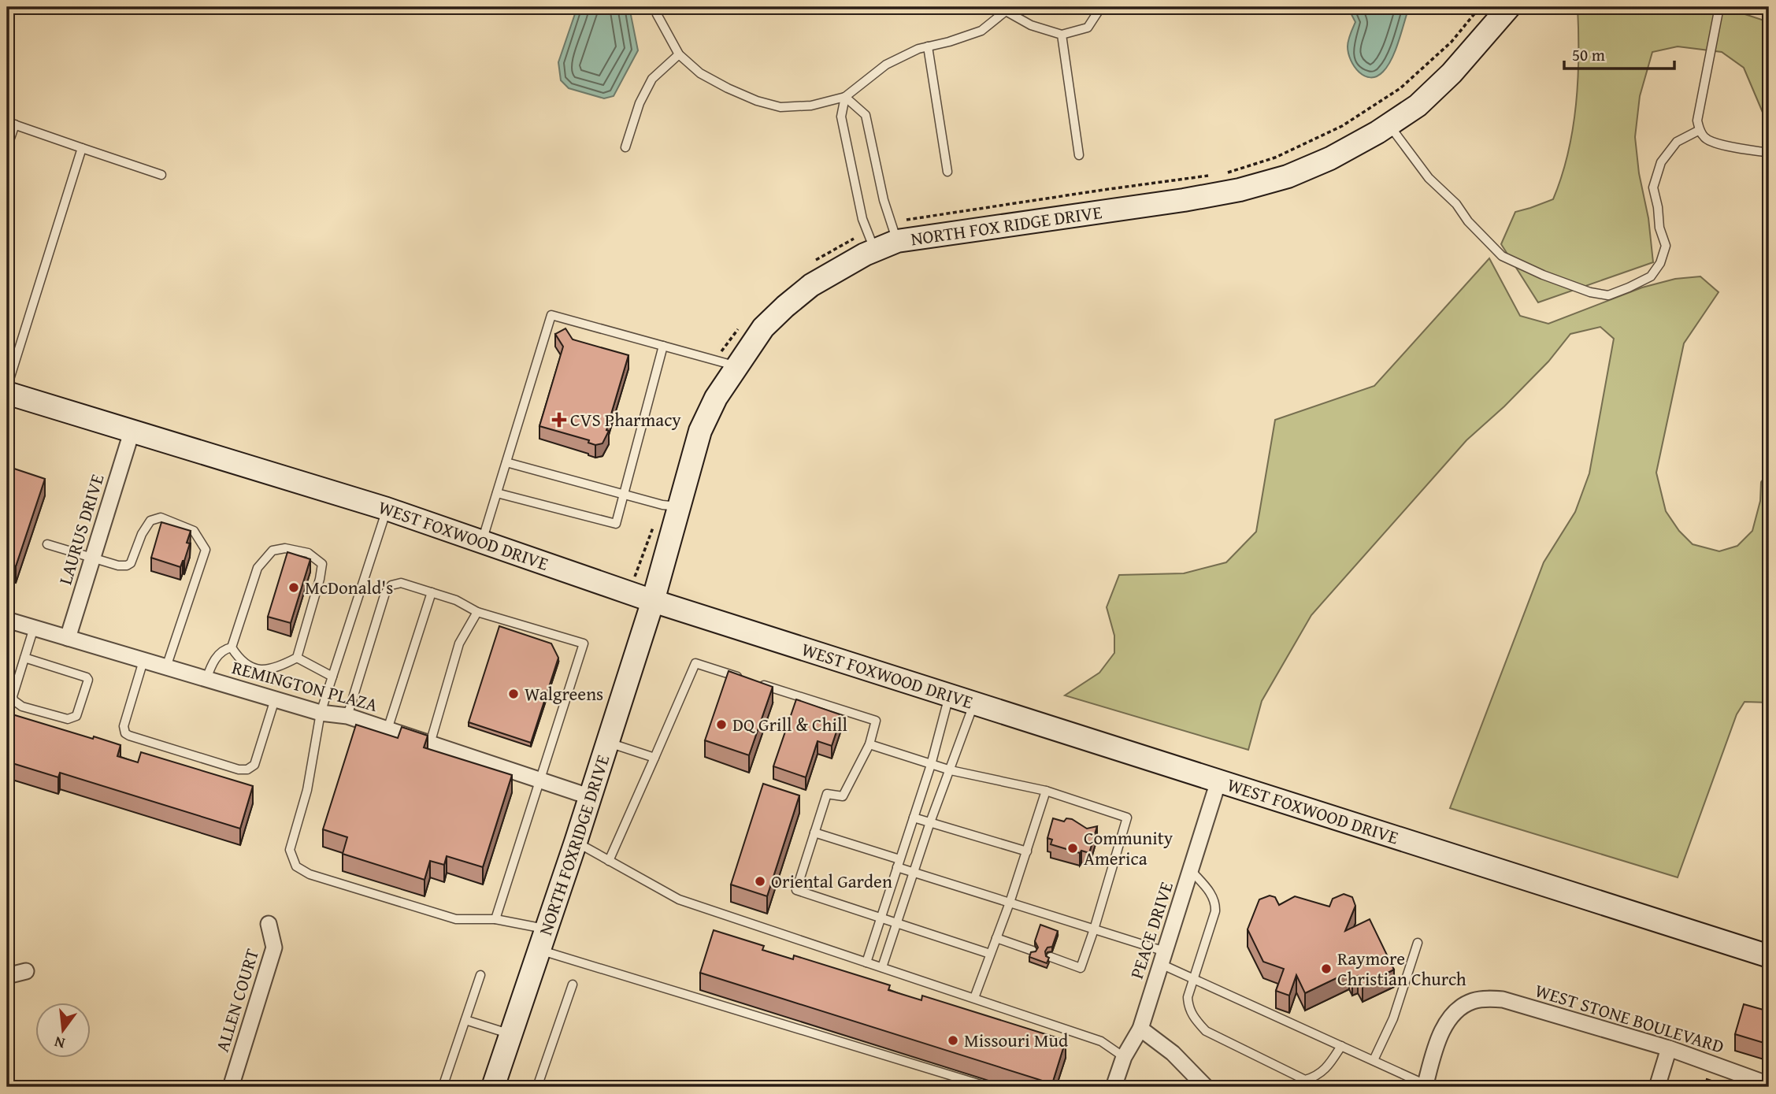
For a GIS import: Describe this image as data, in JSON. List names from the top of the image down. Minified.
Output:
{"streets":{"main road":["NORTH FOX RIDGE DRIVE","WEST FOXWOOD DRIVE","NORTH FOXRIDGE DRIVE"],"street":["LAURUS DRIVE","REMINGTON PLAZA","PEACE DRIVE","ALLEN COURT","WEST STONE BOULEVARD"]},"crossings":[["NORTH FOX RIDGE DRIVE","WEST FOXWOOD DRIVE"],["NORTH FOX RIDGE DRIVE","NORTH FOXRIDGE DRIVE"],["LAURUS DRIVE","WEST FOXWOOD DRIVE"],["LAURUS DRIVE","REMINGTON PLAZA"],["WEST FOXWOOD DRIVE","NORTH FOXRIDGE DRIVE"],["WEST FOXWOOD DRIVE","PEACE DRIVE"],["REMINGTON PLAZA","NORTH FOXRIDGE DRIVE"]],"places":{"health":["CVS Pharmacy"],"other":["McDonald's","Walgreens","DQ Grill & Chill","Community America","Oriental Garden","Raymore Christian Church","Missouri Mud"]},"scale_bar":"50 m","north":"bottom"}
